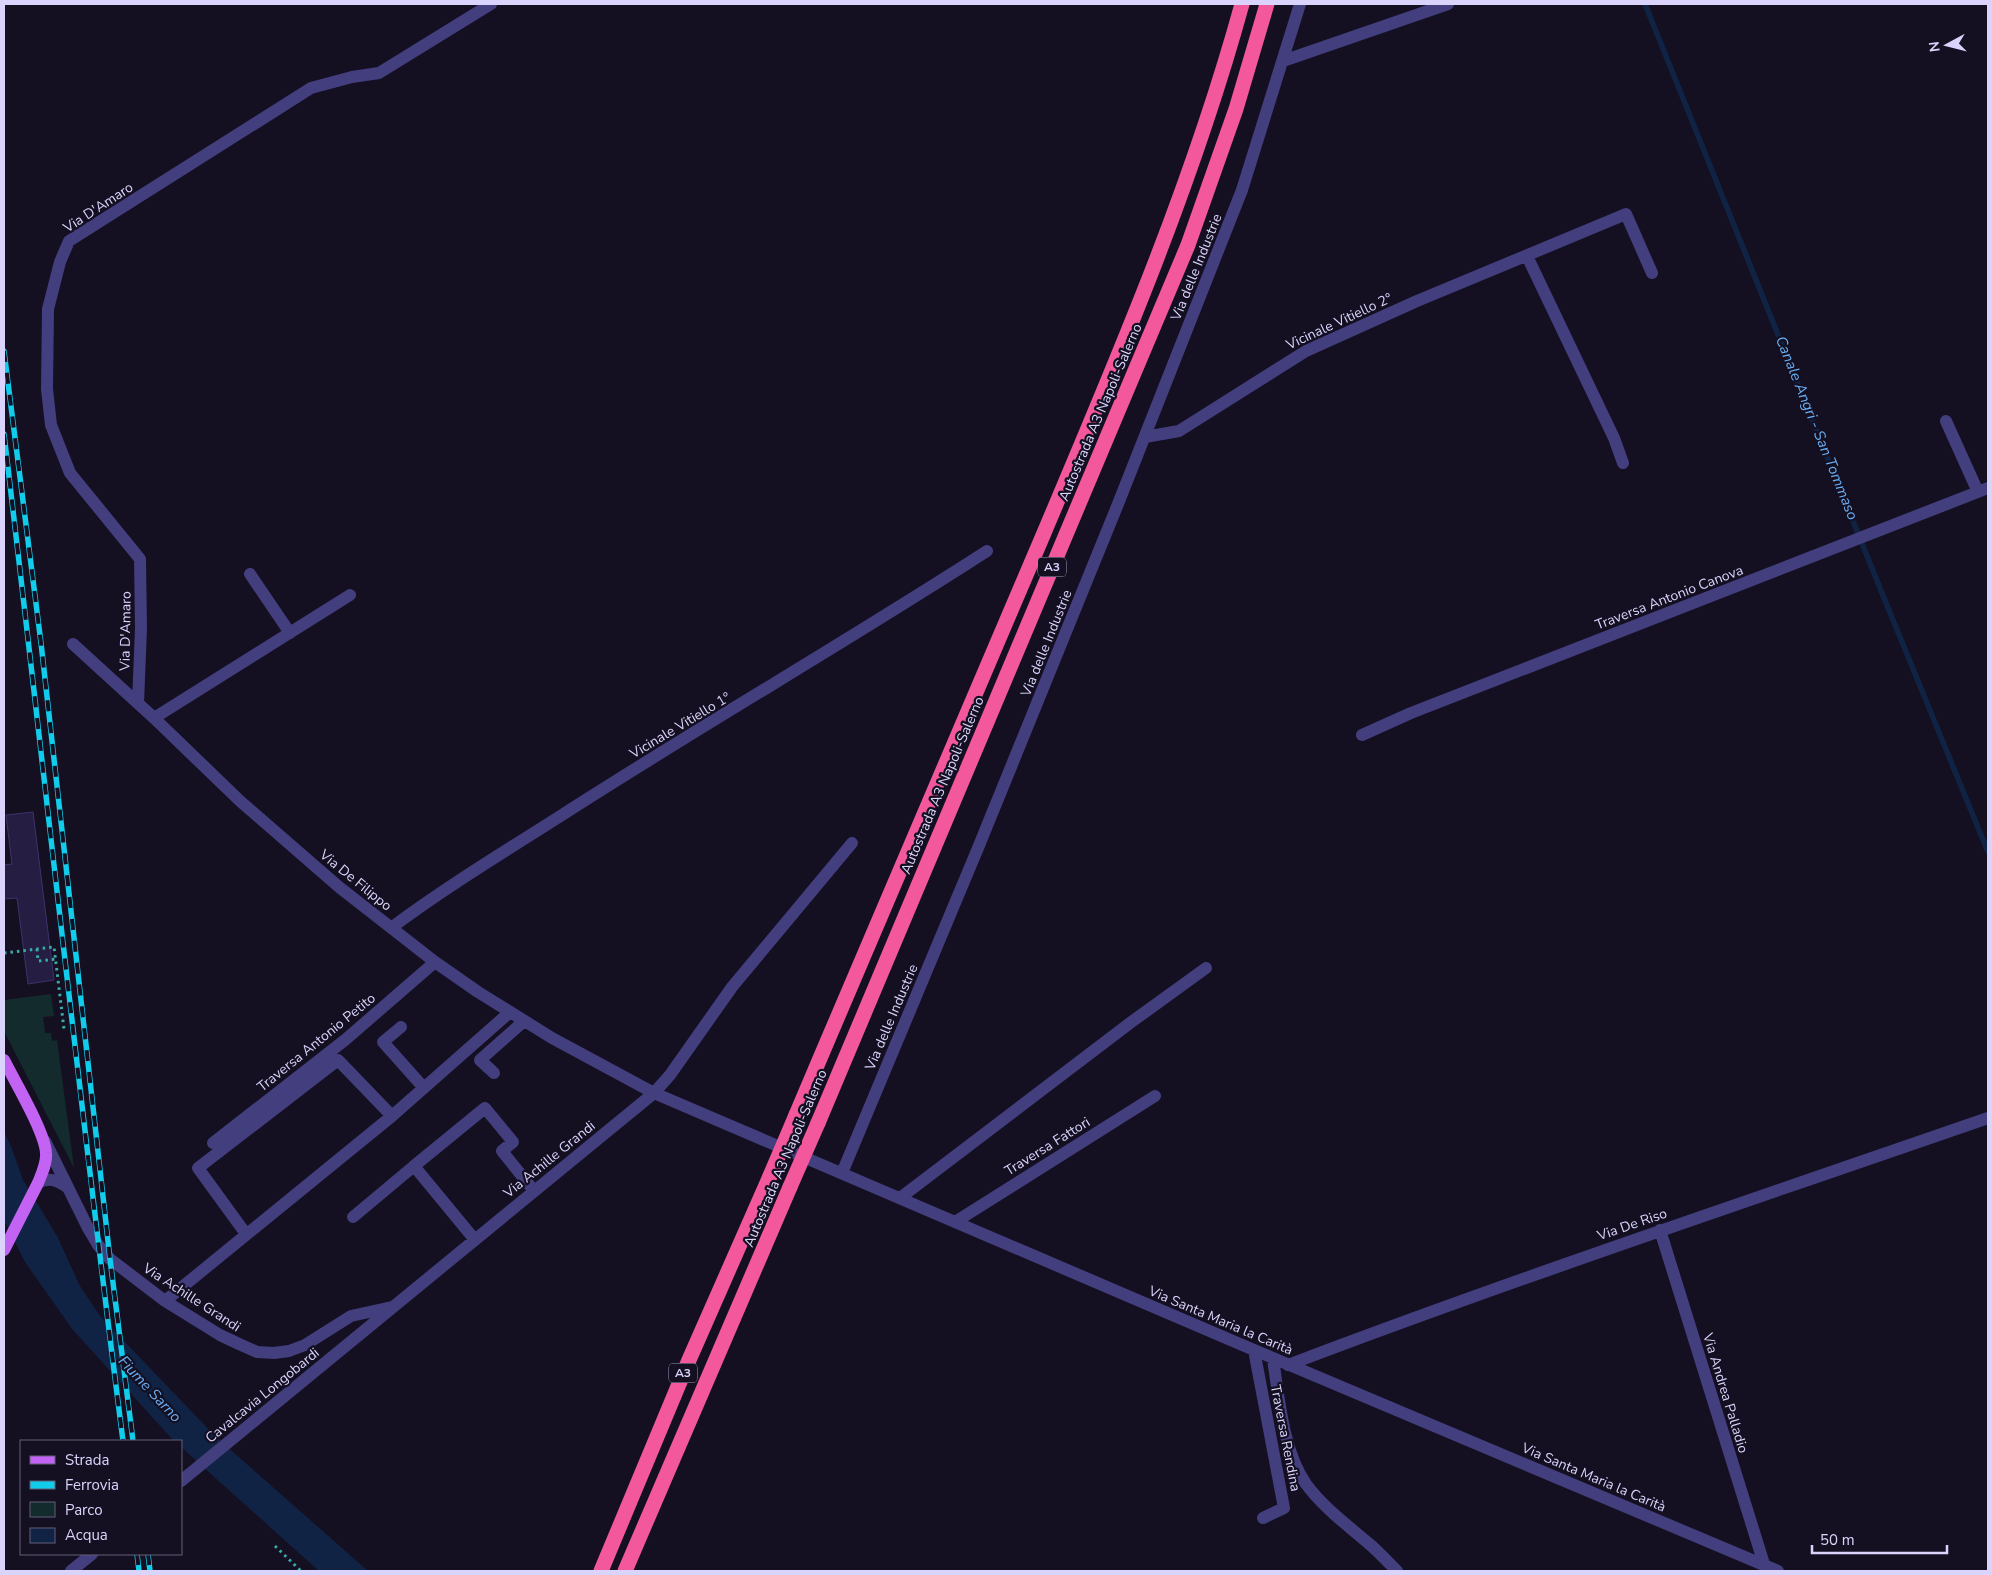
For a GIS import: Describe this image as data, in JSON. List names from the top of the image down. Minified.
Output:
{"streets":{"highway":["Autostrada A3 Napoli-Salerno","A3"],"street":["Via D'Amaro","Via delle Industrie","Vicinale Vitiello 2°","Traversa Antonio Canova","Vicinale Vitiello 1°","Via De Filippo","Traversa Antonio Petito","Traversa Fattori","Via Achille Grandi","Via De Riso","Via Santa Maria la Carità","Via Andrea Palladio","Cavalcavia Longobardi","Traversa Rendina"]},"crossings":[["Via D'Amaro","Via De Filippo"],["Via delle Industrie","Vicinale Vitiello 2°"],["Via delle Industrie","Via Santa Maria la Carità"],["Vicinale Vitiello 1°","Via De Filippo"],["Via De Filippo","Traversa Antonio Petito"],["Via De Filippo","Via Achille Grandi"],["Via De Filippo","Via Santa Maria la Carità"],["Traversa Fattori","Via Santa Maria la Carità"],["Via Achille Grandi","Via Santa Maria la Carità"],["Via Achille Grandi","Cavalcavia Longobardi"],["Via De Riso","Via Santa Maria la Carità"],["Via De Riso","Via Andrea Palladio"],["Via Santa Maria la Carità","Via Andrea Palladio"],["Via Santa Maria la Carità","Traversa Rendina"]],"water":["Canale Angri - San Tommaso","Fiume Sarno"],"legend":["Strada","Ferrovia","Parco","Acqua"],"scale_bar":"50 m","north":"left"}
